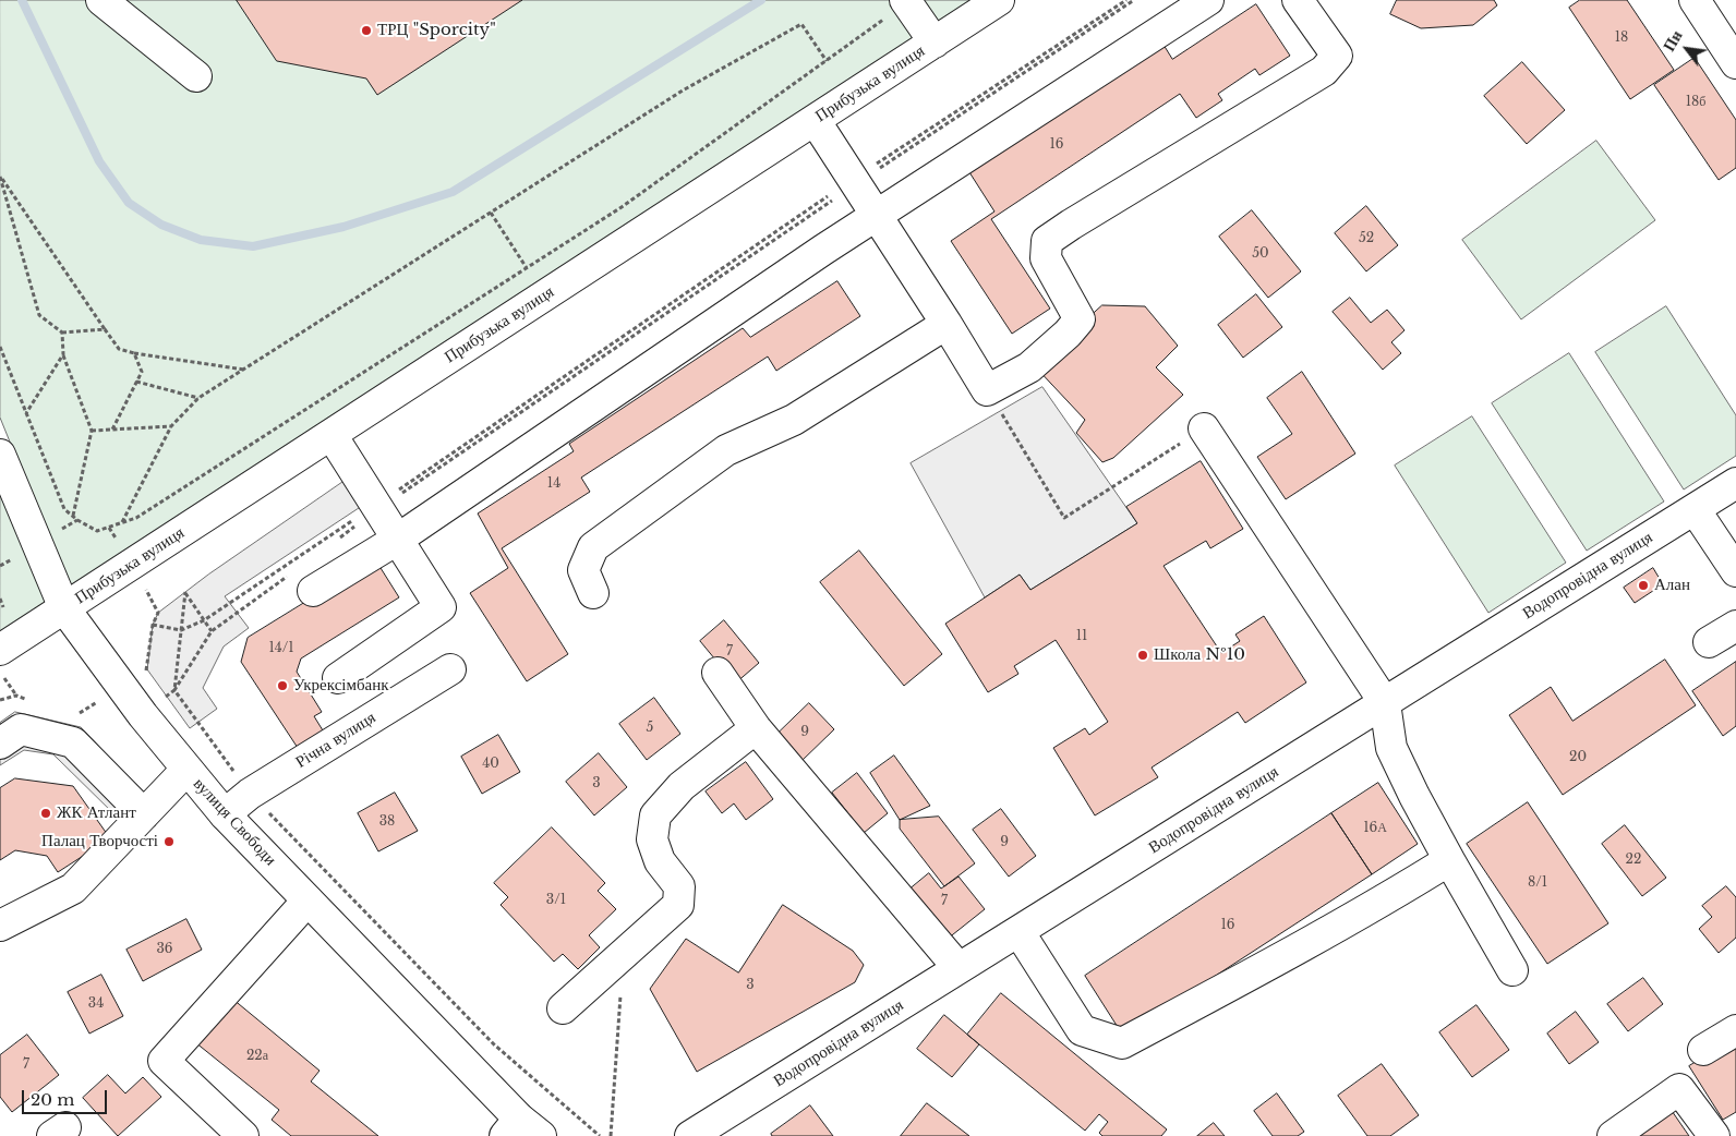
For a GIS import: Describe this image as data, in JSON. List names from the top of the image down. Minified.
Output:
{"streets":{"street":["Прибузька вулиця","Водопровідна вулиця","Річна вулиця","вулиця Свободи"]},"crossings":[["Прибузька вулиця","вулиця Свободи"],["Річна вулиця","вулиця Свободи"]],"places":["ТРЦ \"Sporcity\"","Алан","Школа №10","Укрексімбанк","ЖК Атлант","Палац Творчості"],"house_numbers":["18","18б","16","52","50","14","11","14/1","7","5","9","20","40","3","38","16А","9","22","8/1","3/1","7","16","36","3","34","22а","7"],"scale_bar":"20 m","north":"top left"}
